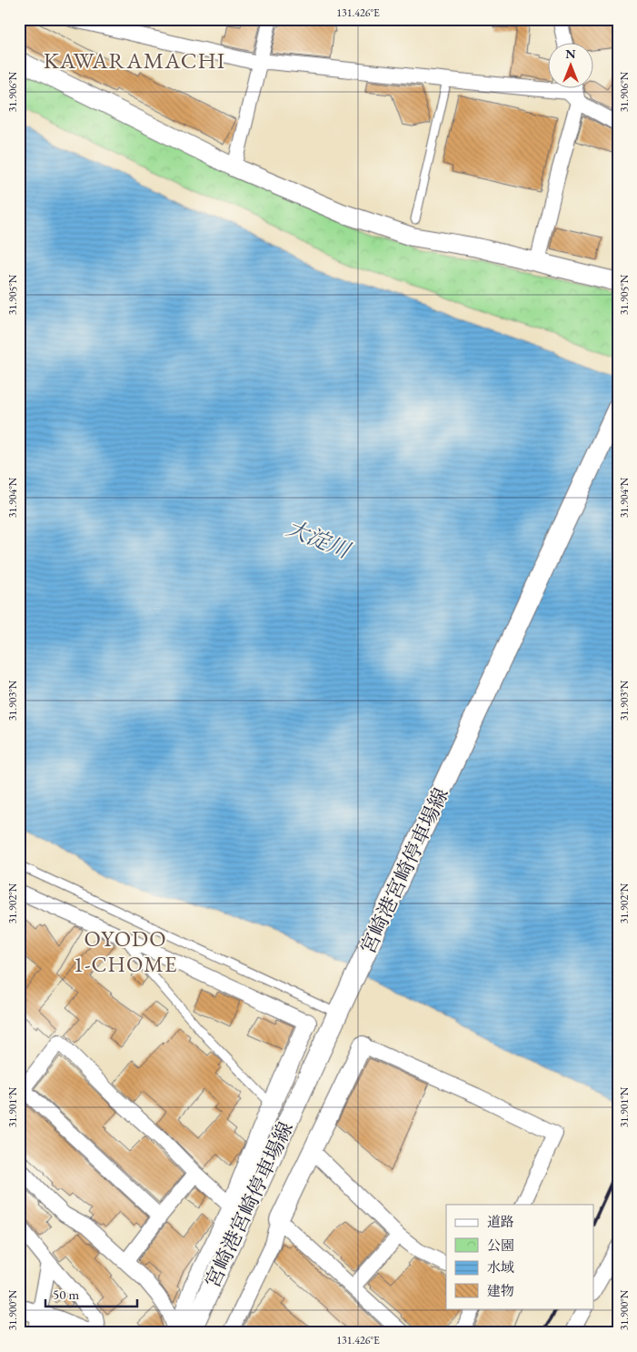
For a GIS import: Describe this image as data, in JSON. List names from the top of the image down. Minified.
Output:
{"streets":{"main road":["宮崎港宮崎停車場線"]},"districts":["KAWARAMACHI","OYODO 1-CHOME"],"water":["大淀川"],"legend":["道路","公園","水域","建物"],"scale_bar":"50 m","north":"top","coordinates":["131.426°E","31.906°N","31.905°N","31.904°N","31.903°N","31.902°N","31.901°N","31.900°N"]}
